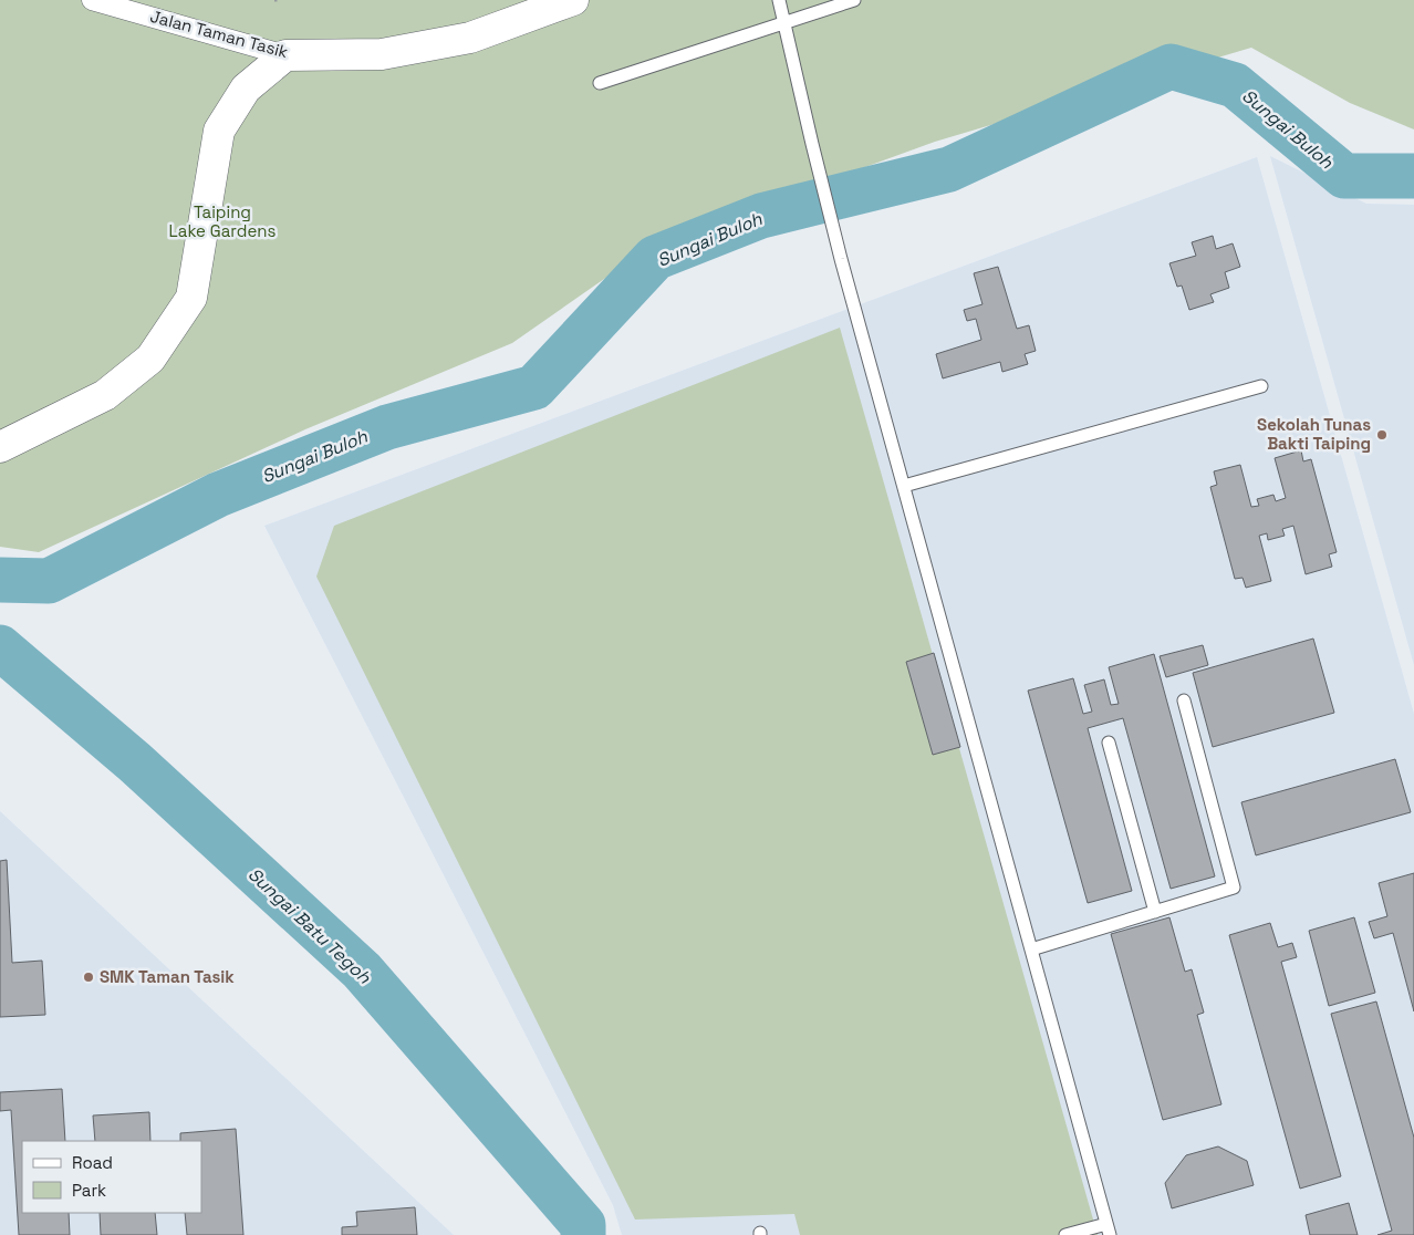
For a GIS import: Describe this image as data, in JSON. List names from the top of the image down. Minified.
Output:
{"streets":{"street":["Jalan Taman Tasik"]},"water":["Sungai Buloh","Sungai Batu Tegoh"],"parks":["Taiping Lake Gardens"],"places":["Sekolah Tunas Bakti Taiping","SMK Taman Tasik"],"legend":["Road","Park"]}
